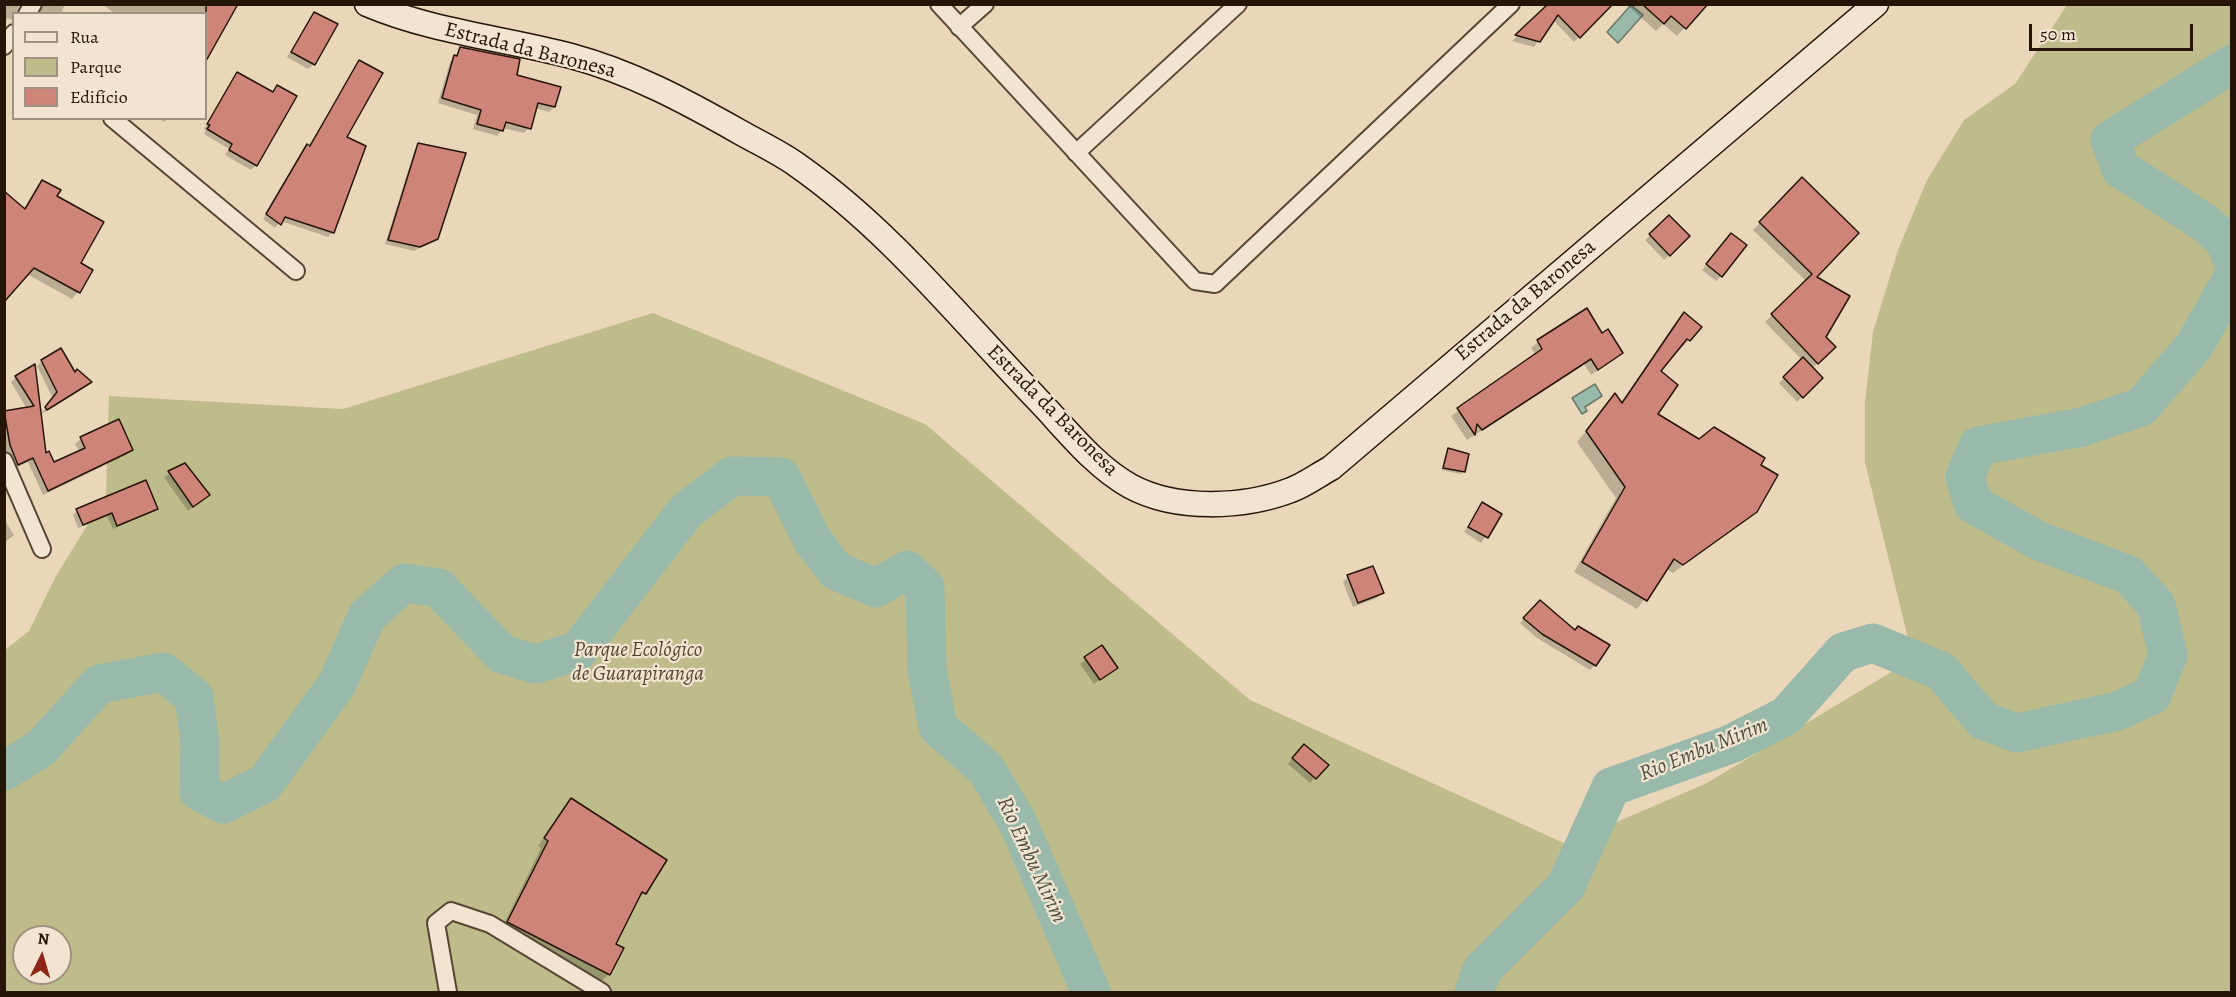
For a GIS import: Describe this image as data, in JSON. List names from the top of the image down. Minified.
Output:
{"streets":{"main road":["Estrada da Baronesa"]},"water":["Rio Embu Mirim"],"parks":["Parque Ecológico de Guarapiranga"],"legend":["Rua","Parque","Edifício"],"scale_bar":"50 m","north":"top"}
